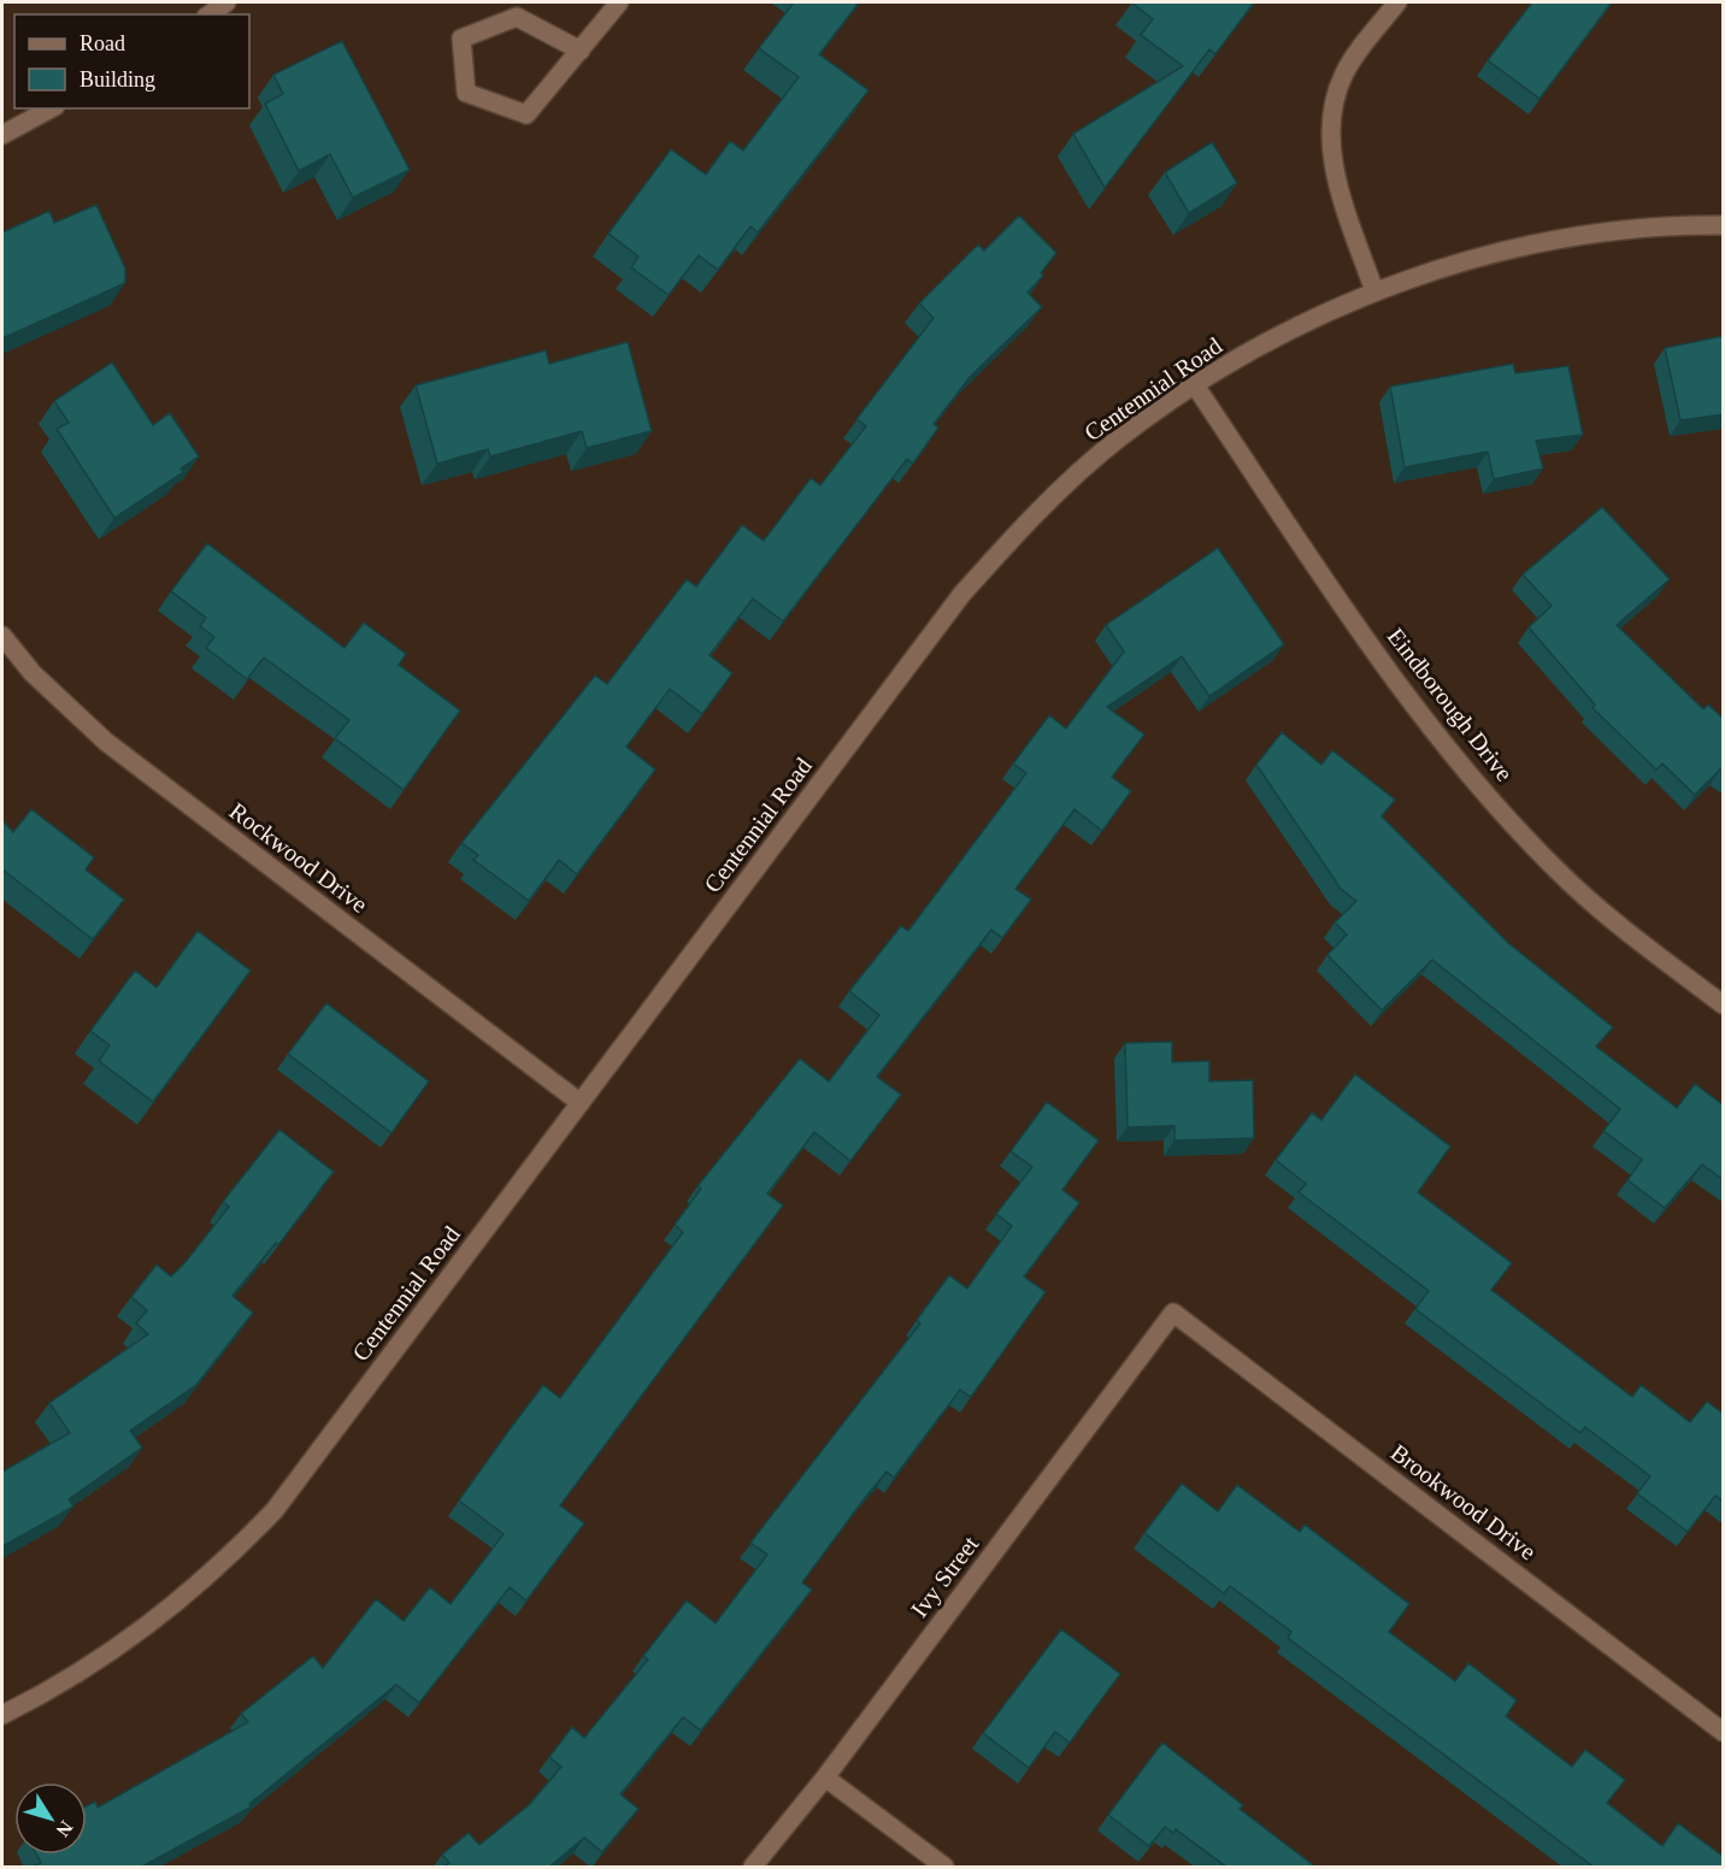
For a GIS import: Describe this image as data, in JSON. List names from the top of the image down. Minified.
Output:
{"streets":{"street":["Centennial Road","Eindborough Drive","Rockwood Drive","Brookwood Drive","Ivy Street"]},"crossings":[["Centennial Road","Eindborough Drive"],["Centennial Road","Rockwood Drive"],["Brookwood Drive","Ivy Street"]],"legend":["Road","Building"],"north":"bottom right"}
